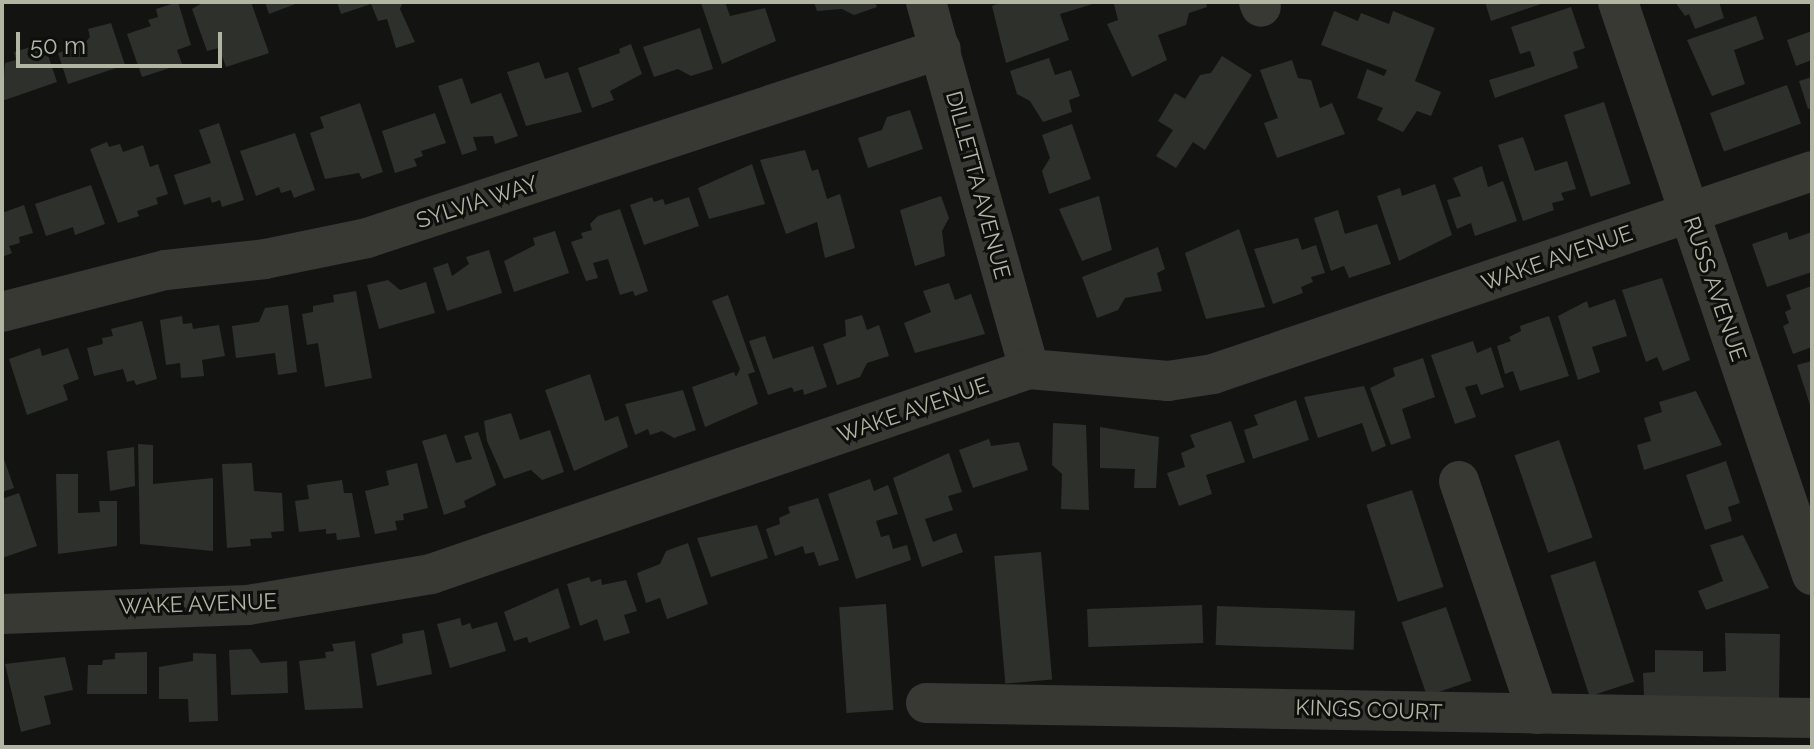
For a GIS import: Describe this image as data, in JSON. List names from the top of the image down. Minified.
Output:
{"streets":{"street":["DILLETTA AVENUE","SYLVIA WAY","WAKE AVENUE","RUSS AVENUE","KINGS COURT"]},"crossings":[["DILLETTA AVENUE","SYLVIA WAY"],["DILLETTA AVENUE","WAKE AVENUE"],["WAKE AVENUE","RUSS AVENUE"]],"scale_bar":"50 m"}
